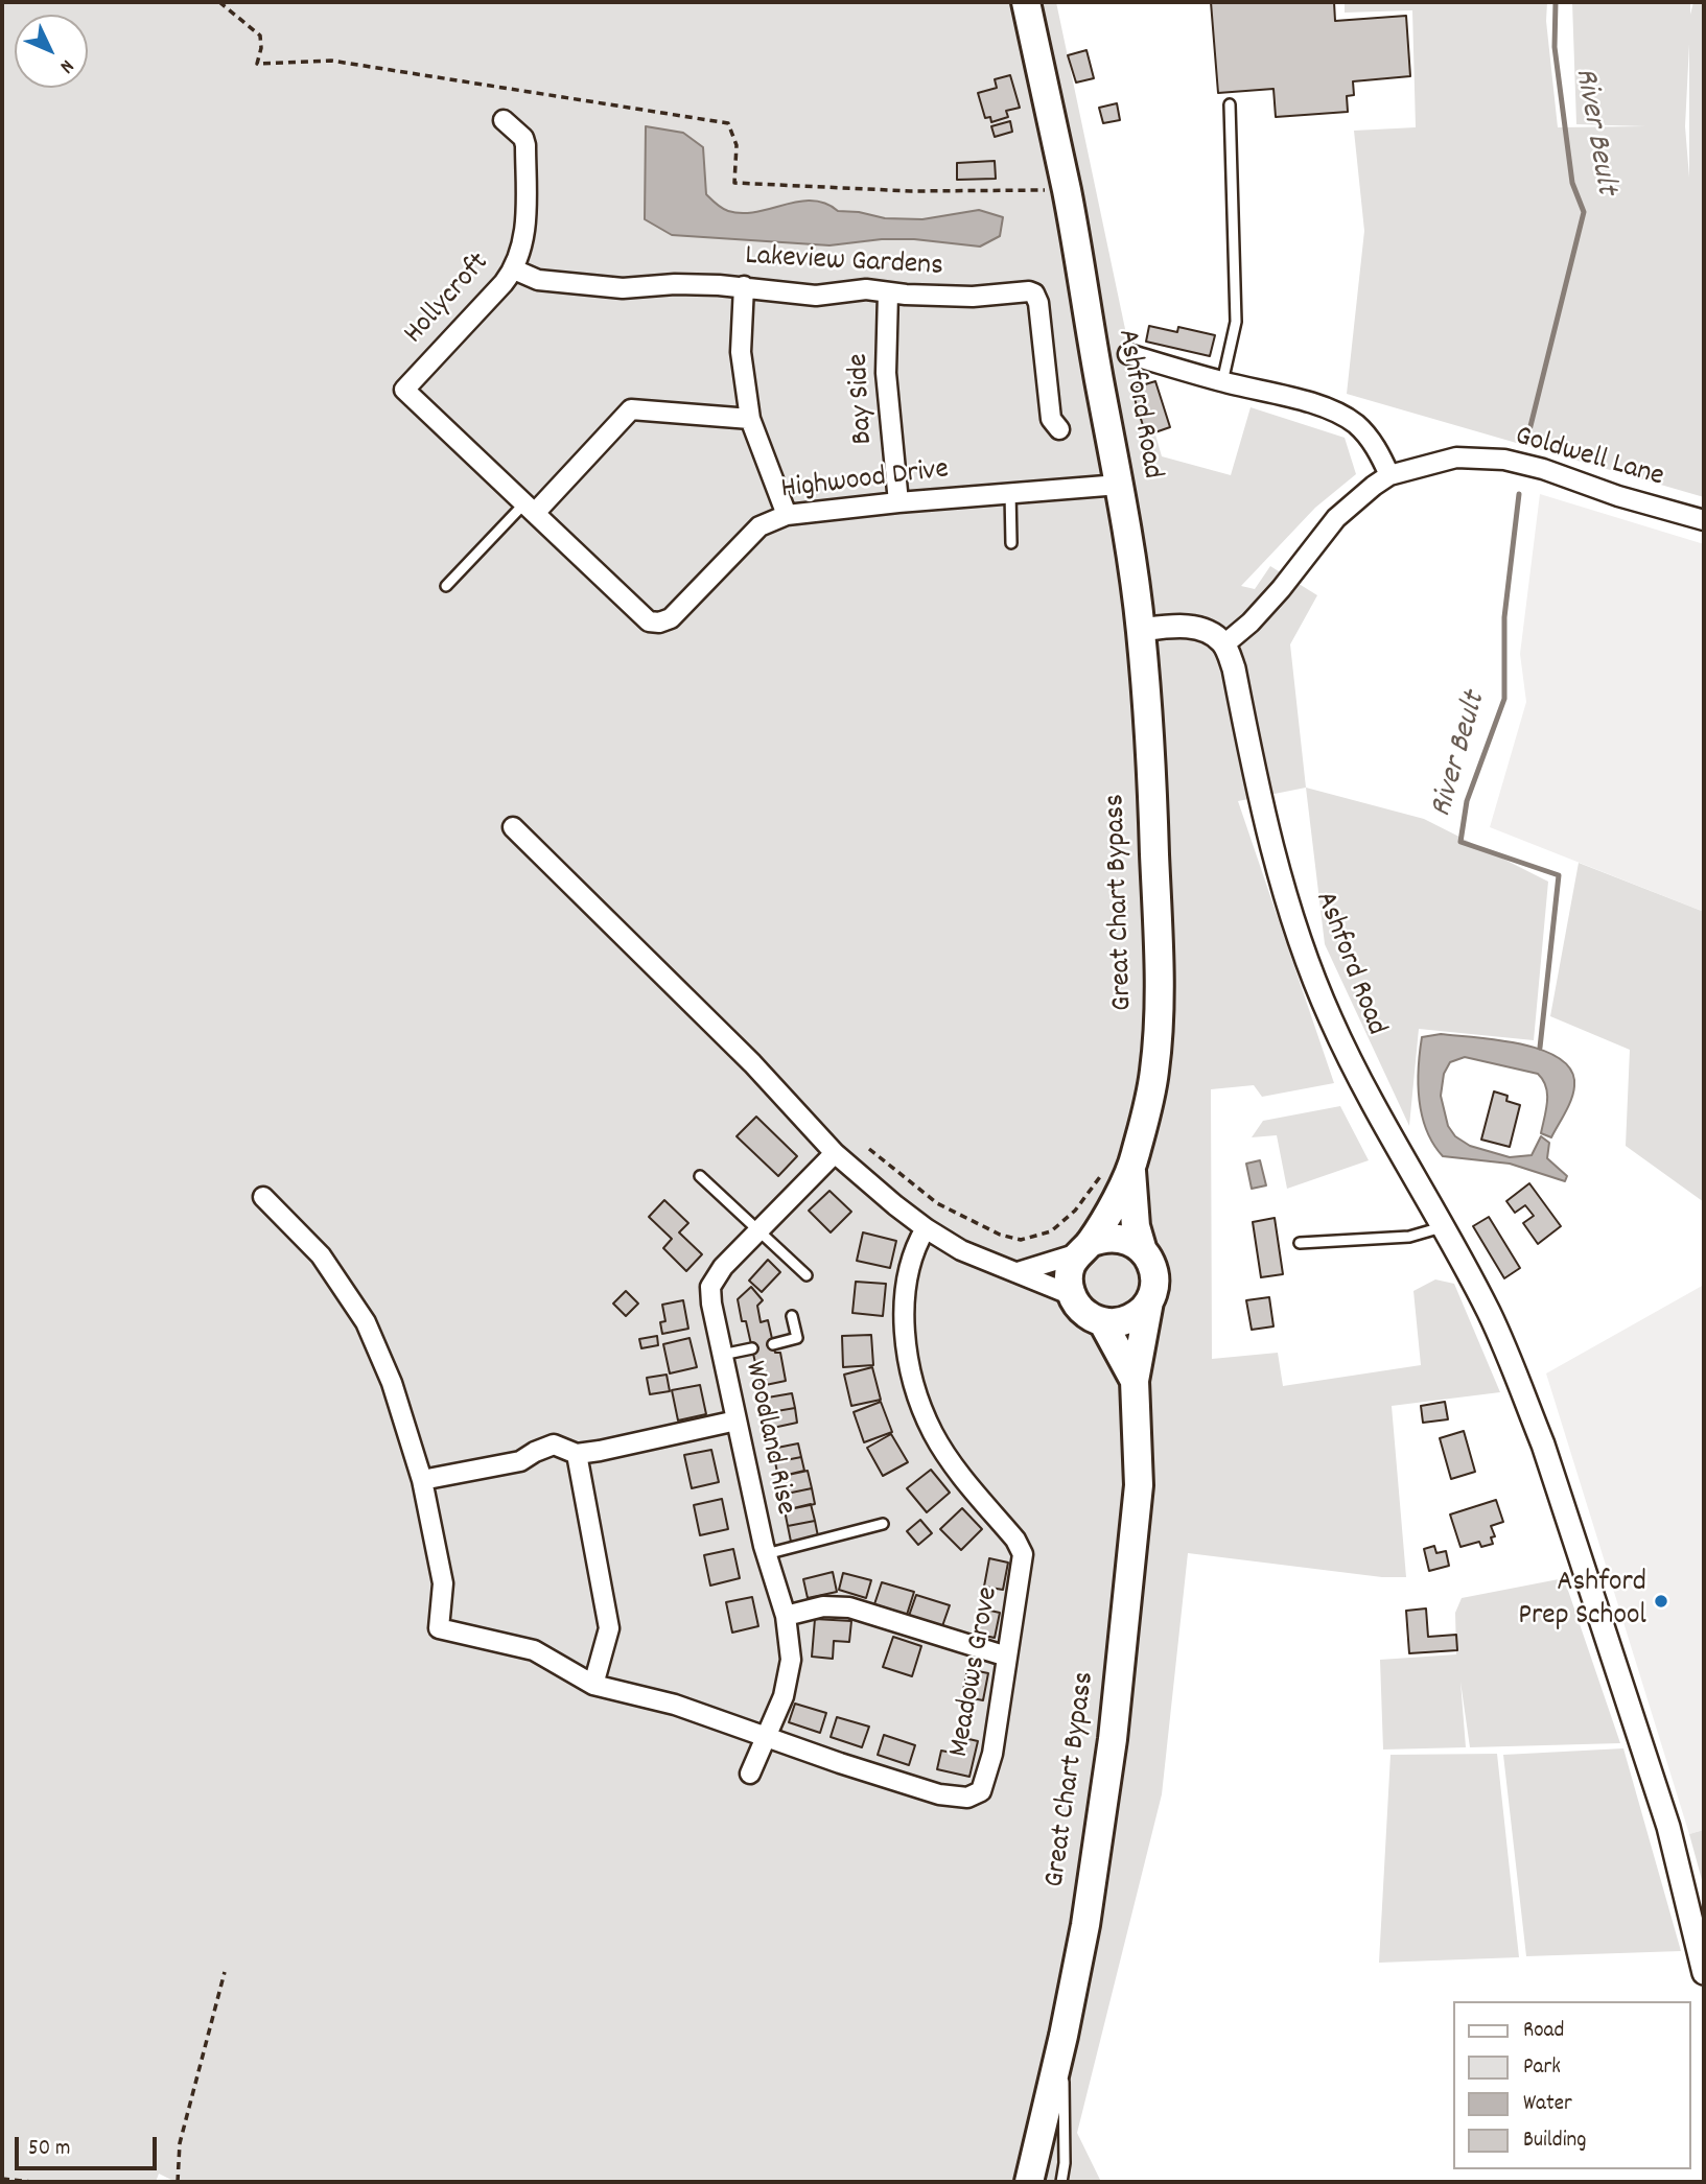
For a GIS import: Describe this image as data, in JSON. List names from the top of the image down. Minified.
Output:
{"streets":{"main road":["Ashford Road","Great Chart Bypass"],"street":["Lakeview Gardens","Hollycroft","Bay Side","Goldwell Lane","Highwood Drive","Woodland Rise","Meadows Grove"]},"crossings":[["Lakeview Gardens","Hollycroft"],["Lakeview Gardens","Bay Side"],["Hollycroft","Highwood Drive"],["Bay Side","Highwood Drive"],["Ashford Road","Goldwell Lane"],["Ashford Road","Highwood Drive"],["Ashford Road","Great Chart Bypass"],["Woodland Rise","Meadows Grove"]],"water":["River Beult"],"places":["Ashford Prep School"],"legend":["Road","Park","Water","Building"],"scale_bar":"50 m","north":"bottom right"}
